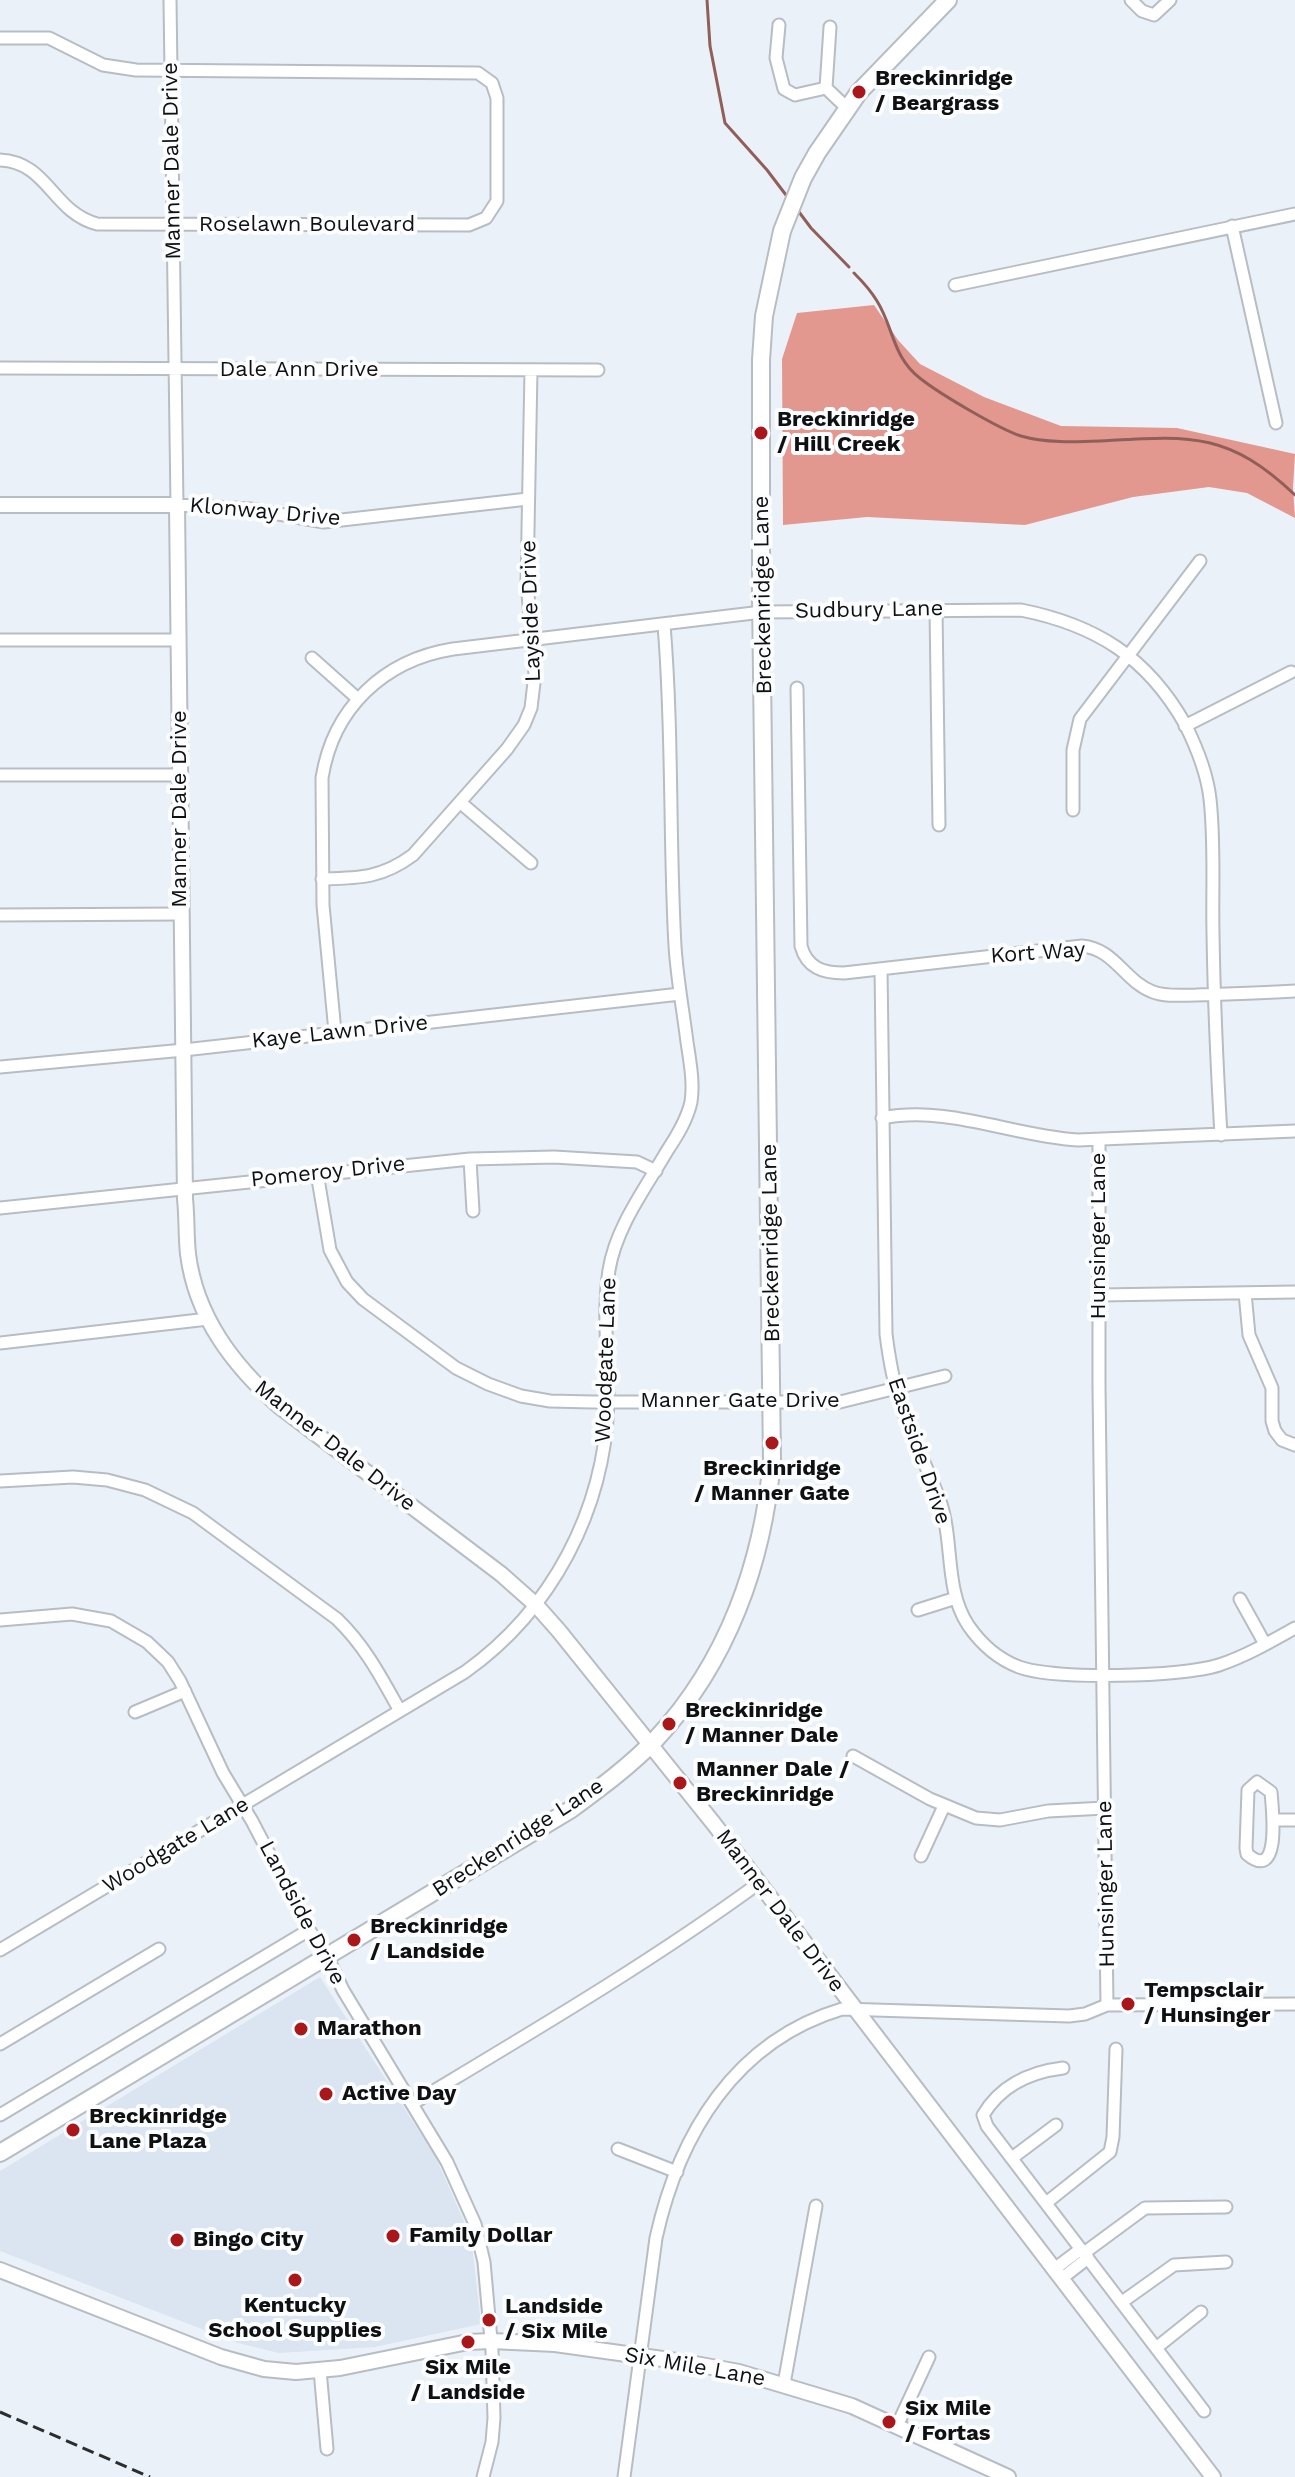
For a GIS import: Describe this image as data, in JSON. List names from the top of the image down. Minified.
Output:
{"streets":{"main road":["Breckenridge Lane"],"street":["Manner Dale Drive","Roselawn Boulevard","Dale Ann Drive","Klonway Drive","Sudbury Lane","Layside Drive","Kort Way","Kaye Lawn Drive","Pomeroy Drive","Hunsinger Lane","Woodgate Lane","Manner Gate Drive","Eastside Drive","Landside Drive","Six Mile Lane"]},"crossings":[["Manner Dale Drive","Roselawn Boulevard"],["Manner Dale Drive","Dale Ann Drive"],["Manner Dale Drive","Klonway Drive"],["Manner Dale Drive","Breckenridge Lane"],["Manner Dale Drive","Kaye Lawn Drive"],["Manner Dale Drive","Pomeroy Drive"],["Manner Dale Drive","Woodgate Lane"],["Dale Ann Drive","Layside Drive"],["Klonway Drive","Layside Drive"],["Breckenridge Lane","Sudbury Lane"],["Breckenridge Lane","Manner Gate Drive"],["Breckenridge Lane","Landside Drive"],["Sudbury Lane","Layside Drive"],["Sudbury Lane","Kort Way"],["Sudbury Lane","Kaye Lawn Drive"],["Sudbury Lane","Hunsinger Lane"],["Sudbury Lane","Woodgate Lane"],["Kort Way","Eastside Drive"],["Kaye Lawn Drive","Woodgate Lane"],["Pomeroy Drive","Woodgate Lane"],["Pomeroy Drive","Manner Gate Drive"],["Hunsinger Lane","Eastside Drive"],["Woodgate Lane","Manner Gate Drive"],["Woodgate Lane","Landside Drive"],["Manner Gate Drive","Eastside Drive"],["Landside Drive","Six Mile Lane"]],"places":["Breckinridge / Beargrass","Breckinridge / Hill Creek","Breckinridge / Manner Gate","Breckinridge / Manner Dale","Manner Dale / Breckinridge","Breckinridge / Landside","Tempsclair / Hunsinger","Marathon","Active Day","Breckinridge Lane Plaza","Family Dollar","Bingo City","Kentucky School Supplies","Landside / Six Mile","Six Mile / Landside","Six Mile / Fortas"]}
